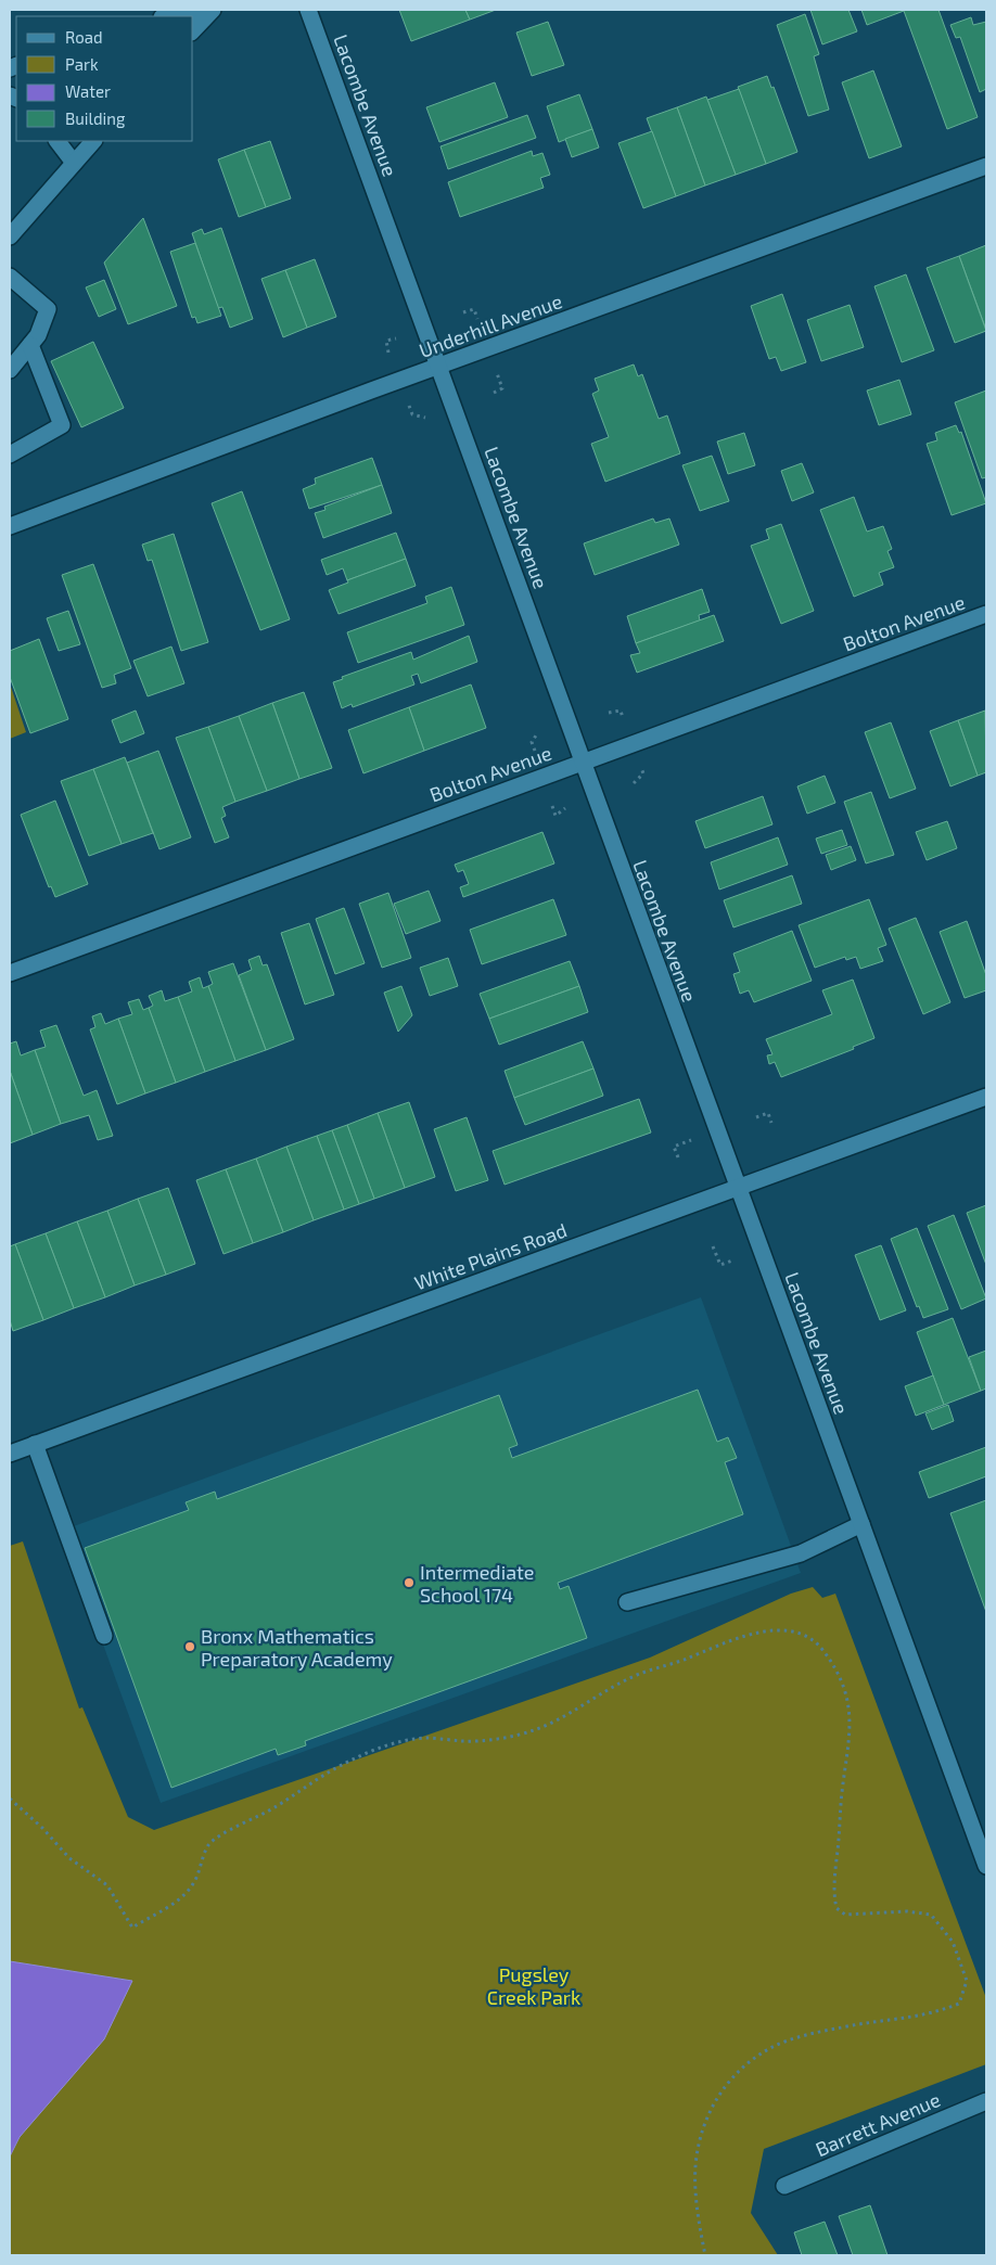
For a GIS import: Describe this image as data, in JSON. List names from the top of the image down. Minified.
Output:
{"streets":{"main road":["Lacombe Avenue","Underhill Avenue","Bolton Avenue","White Plains Road","Barrett Avenue"]},"crossings":[["Lacombe Avenue","Underhill Avenue"],["Lacombe Avenue","Bolton Avenue"],["Lacombe Avenue","White Plains Road"]],"parks":["Pugsley Creek Park"],"places":["Intermediate School 174","Bronx Mathematics Preparatory Academy"],"legend":["Road","Park","Water","Building"]}
